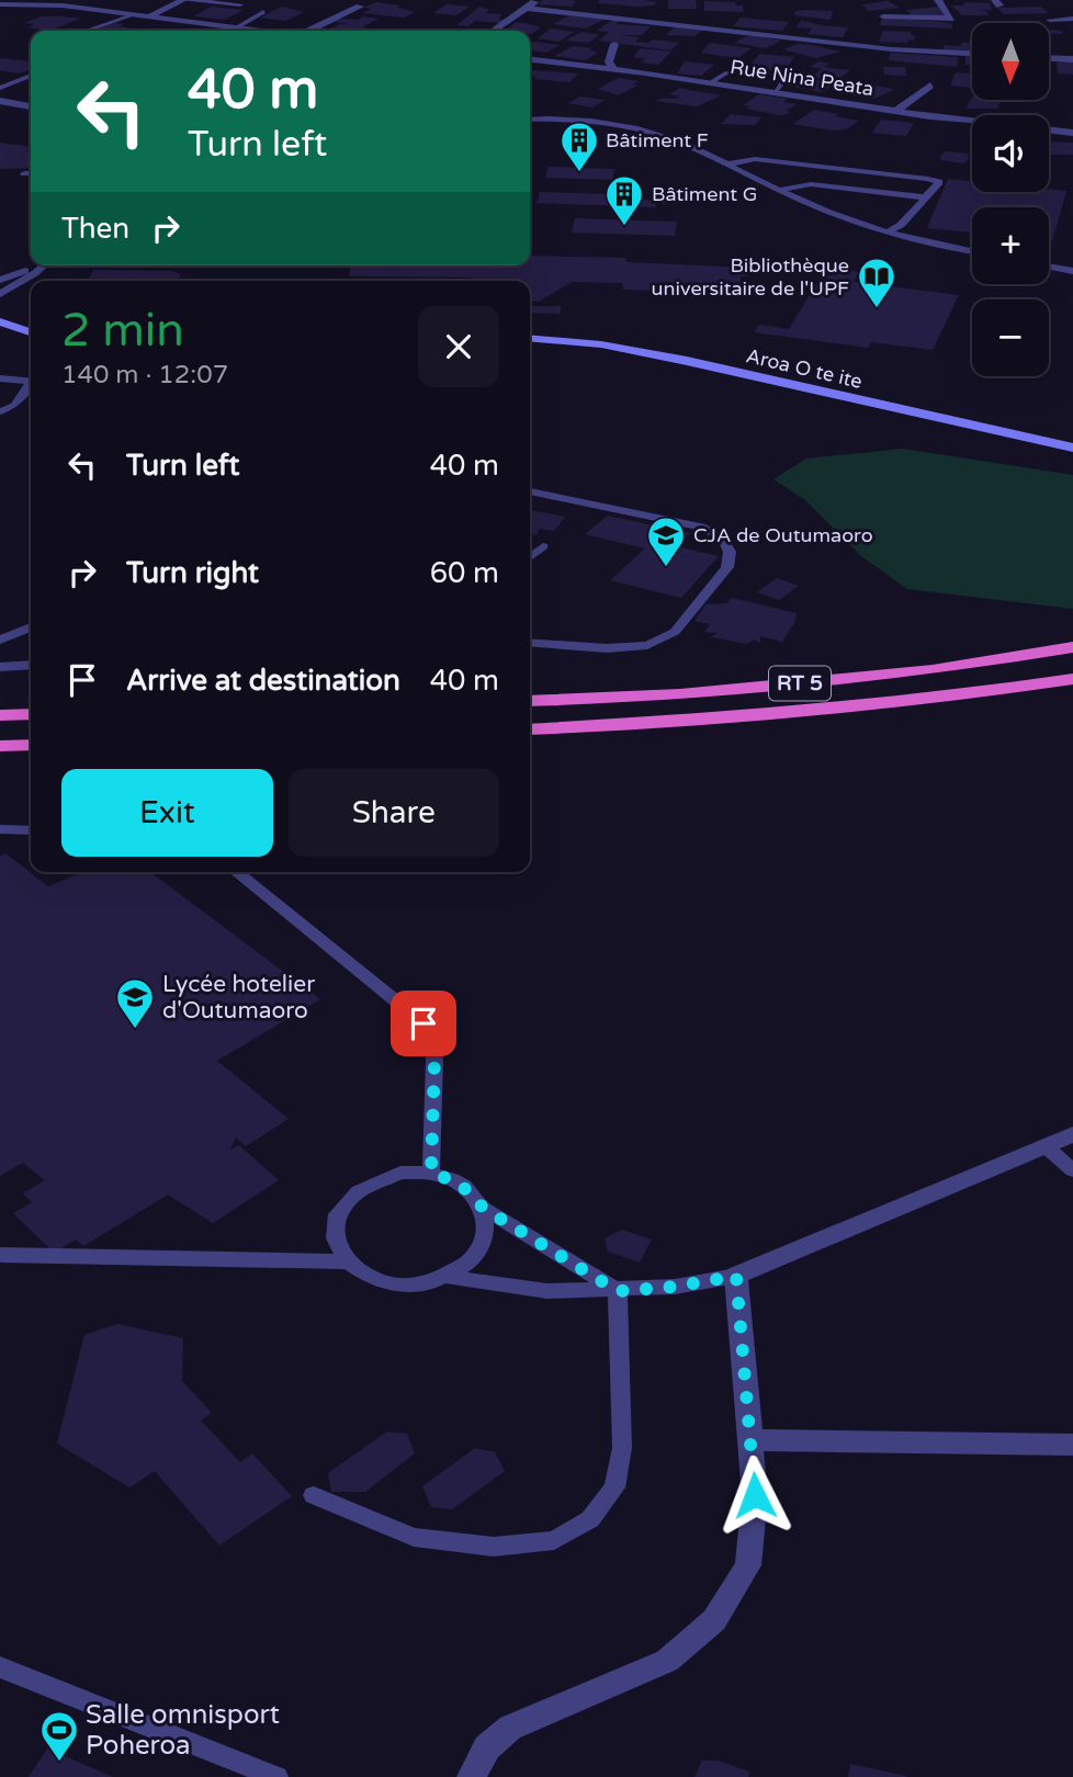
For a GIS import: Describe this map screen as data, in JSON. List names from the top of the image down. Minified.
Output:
{"streets":{"highway":["RT 5"],"main road":["Aroa O te ite"],"street":["Rue Nina Peata"]},"places":{"building":["Bâtiment F","Bâtiment G"],"library":["Bibliothèque universitaire de l'UPF"],"school or university":["CJA de Outumaoro","Lycée hotelier d'Outumaoro"],"sports":["Salle omnisport Poheroa"]},"north":"bottom","page":{"map_buttons":["+","−"],"turn":["40 m","Turn left"],"then":"Then","heading":["2 min","140 m · 12:07"],"list":[{"name":"Turn left","value":"40 m"},{"name":"Turn right","value":"60 m"},{"name":"Arrive at destination","value":"40 m"}],"buttons":["Exit","Share"]}}
